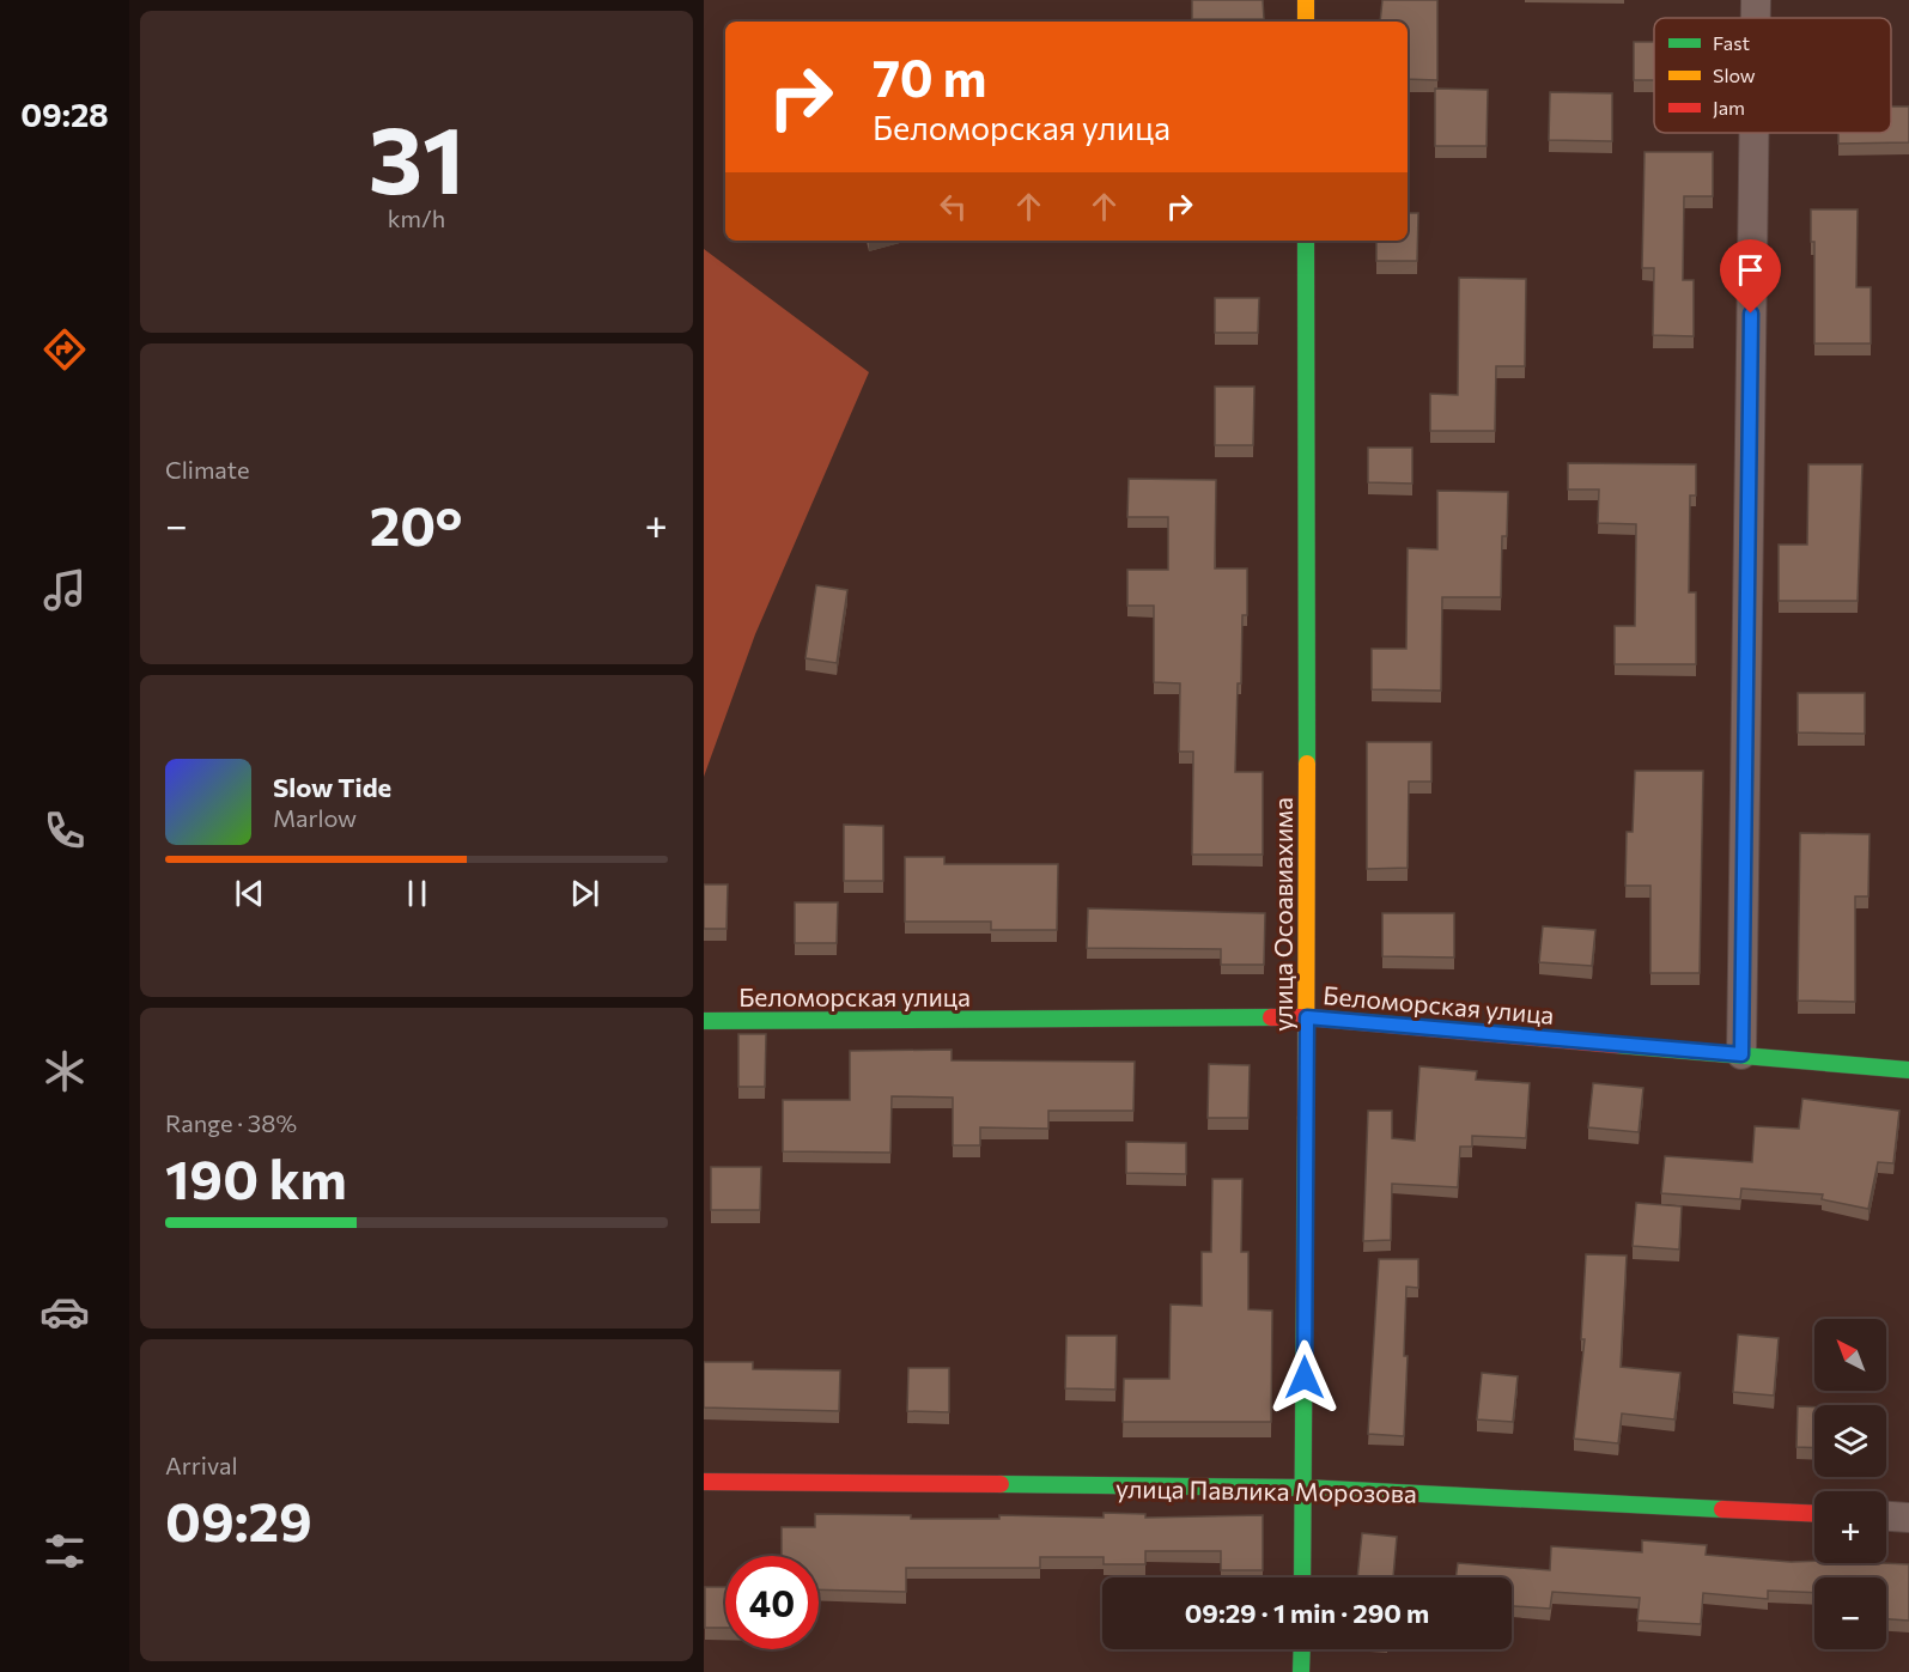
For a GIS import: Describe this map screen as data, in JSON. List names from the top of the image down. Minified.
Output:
{"streets":{"street":["улица Осоавиахима","Беломорская улица","улица Павлика Морозова"]},"crossings":[["улица Осоавиахима","Беломорская улица"],["улица Осоавиахима","улица Павлика Морозова"]],"legend":["Fast","Slow","Jam"],"north":"top left","page":{"tabs":"09:28","tile":[["31","km/h"],"Climate",["Range · 38%","190 km"],["Arrival","09:29"]],"turn":["70 m","Беломорская улица"],"heat":["−","20°","+"],"song":["Slow Tide","Marlow"],"map_buttons":["+","−"],"limit":"40","trip":"09:29 · 1 min · 290 m"}}
